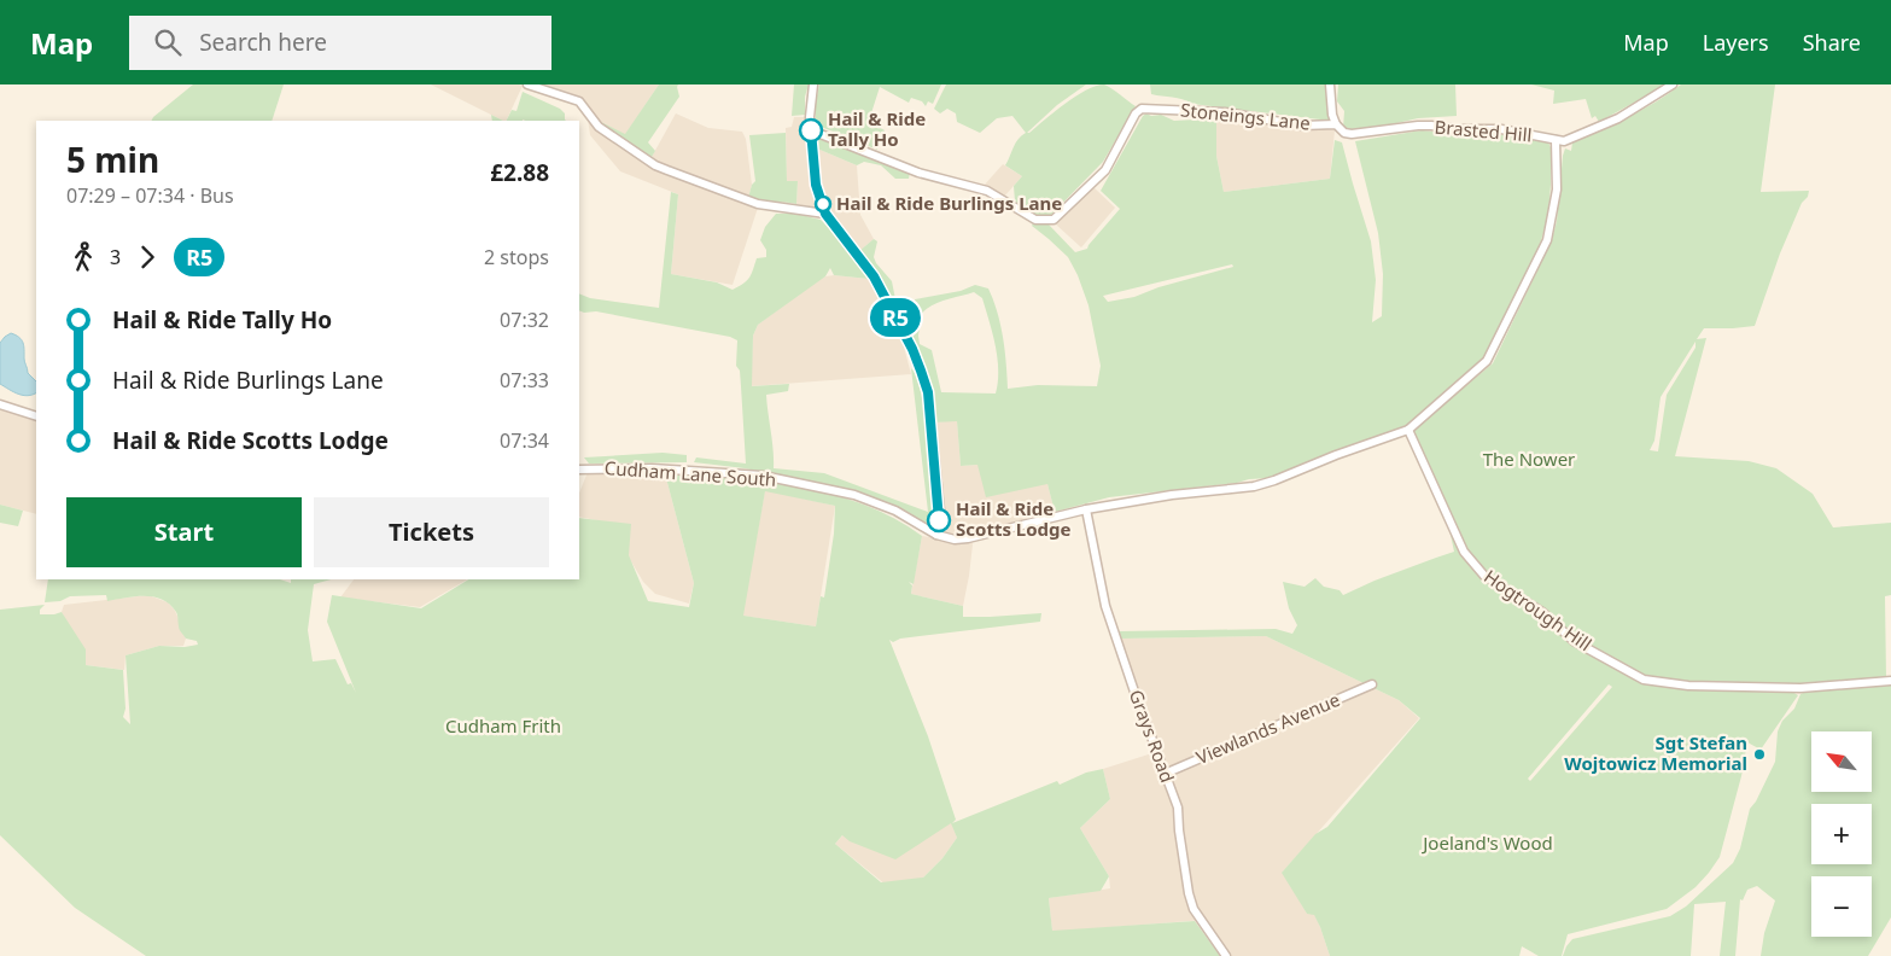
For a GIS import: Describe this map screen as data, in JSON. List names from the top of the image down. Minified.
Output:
{"streets":{"street":["Stoneings Lane","Brasted Hill","Cudham Lane South","Hogtrough Hill","Viewlands Avenue","Grays Road"]},"crossings":[["Stoneings Lane","Brasted Hill"],["Viewlands Avenue","Grays Road"]],"parks":["The Nower","Cudham Frith","Joeland's Wood"],"places":["Hail & Ride Tally Ho","Hail & Ride Burlings Lane","Hail & Ride Scotts Lodge","Sgt Stefan Wojtowicz Memorial"],"lines":["bus line R5"],"north":"top left","page":{"header":"Map","search":"Search here","nav":["Map","Layers","Share"],"on_map":"R5","heading":["5 min","07:29 – 07:34 · Bus","£2.88"],"legs":["3","R5","2 stops"],"list":[{"name":"Hail & Ride Tally Ho","value":"07:32"},{"name":"Hail & Ride Burlings Lane","value":"07:33"},{"name":"Hail & Ride Scotts Lodge","value":"07:34"}],"buttons":["Start","Tickets"],"map_buttons":["+","−"]}}
